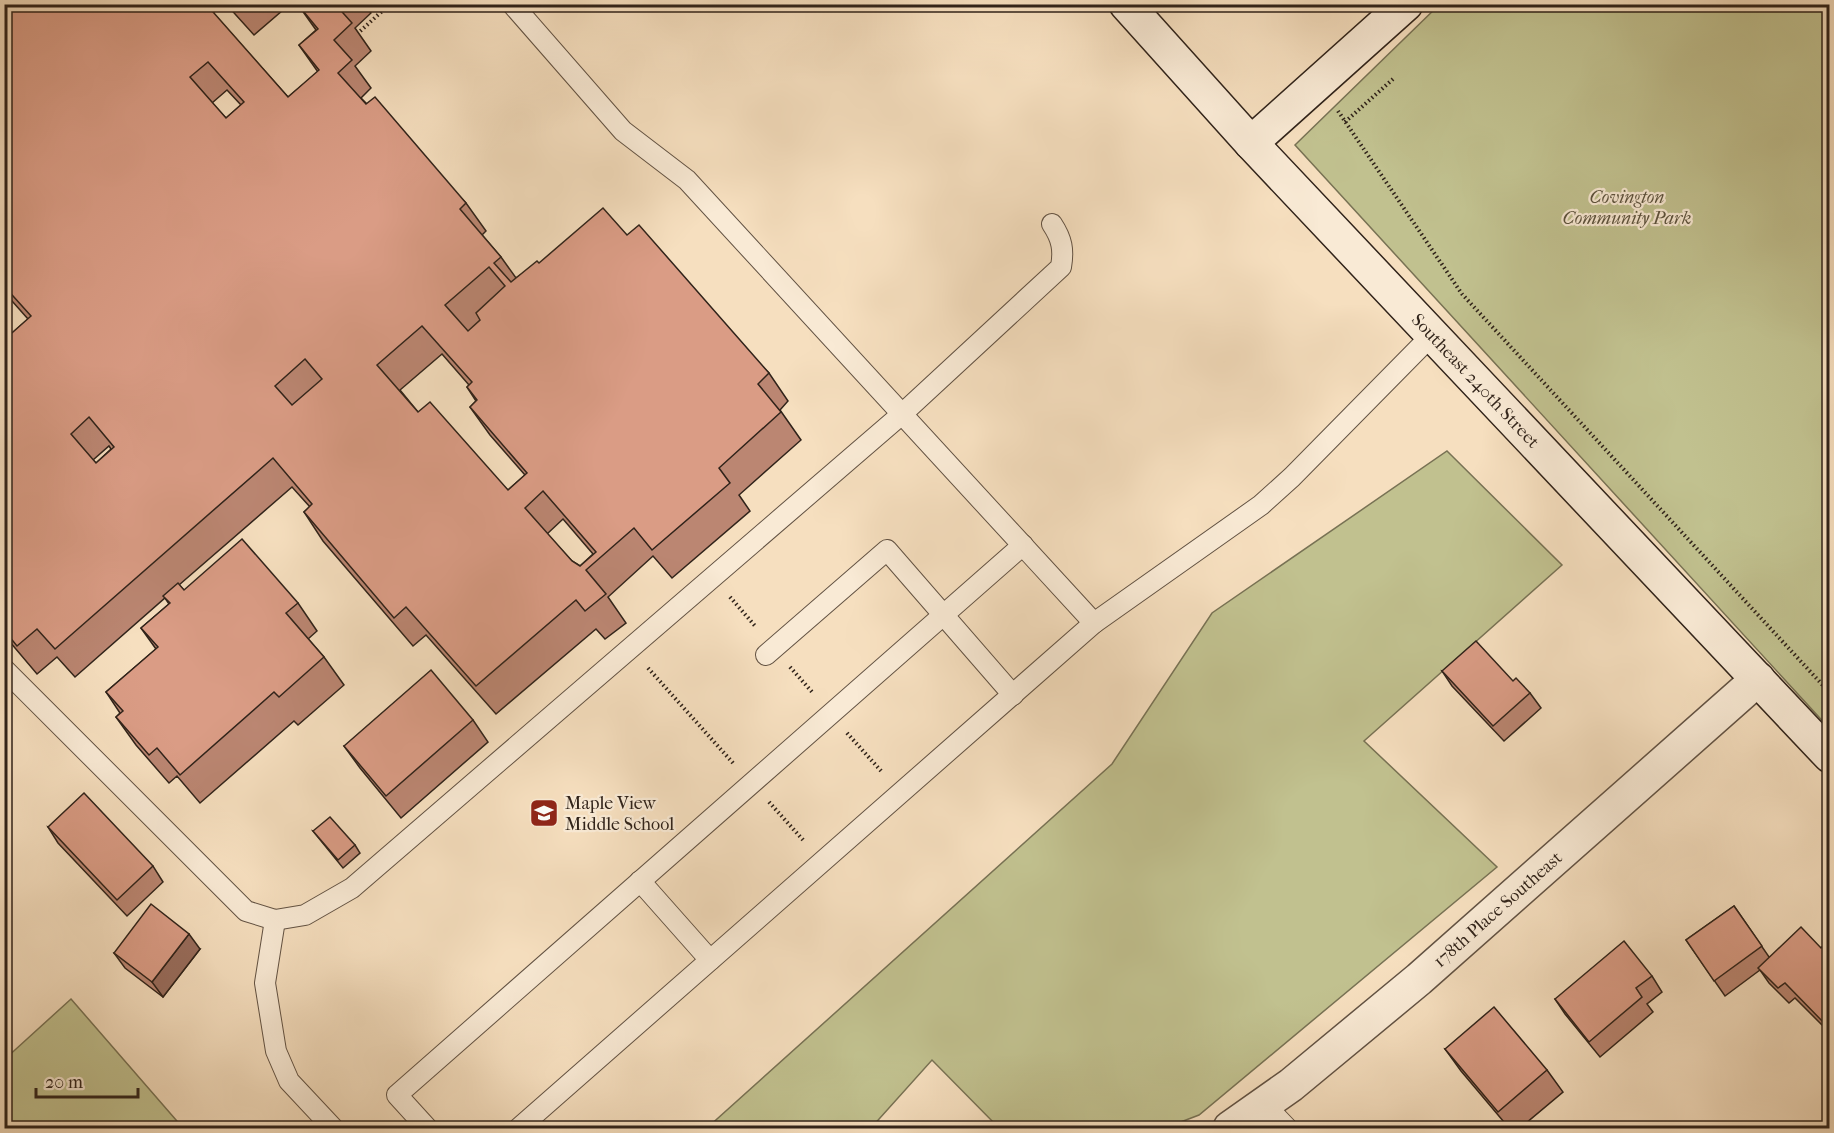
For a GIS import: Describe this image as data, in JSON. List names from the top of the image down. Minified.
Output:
{"streets":{"main road":["Southeast 240th Street","178th Place Southeast"]},"crossings":[["Southeast 240th Street","178th Place Southeast"]],"parks":["Covington Community Park"],"places":{"school or university":["Maple View Middle School"]},"scale_bar":"20 m"}
